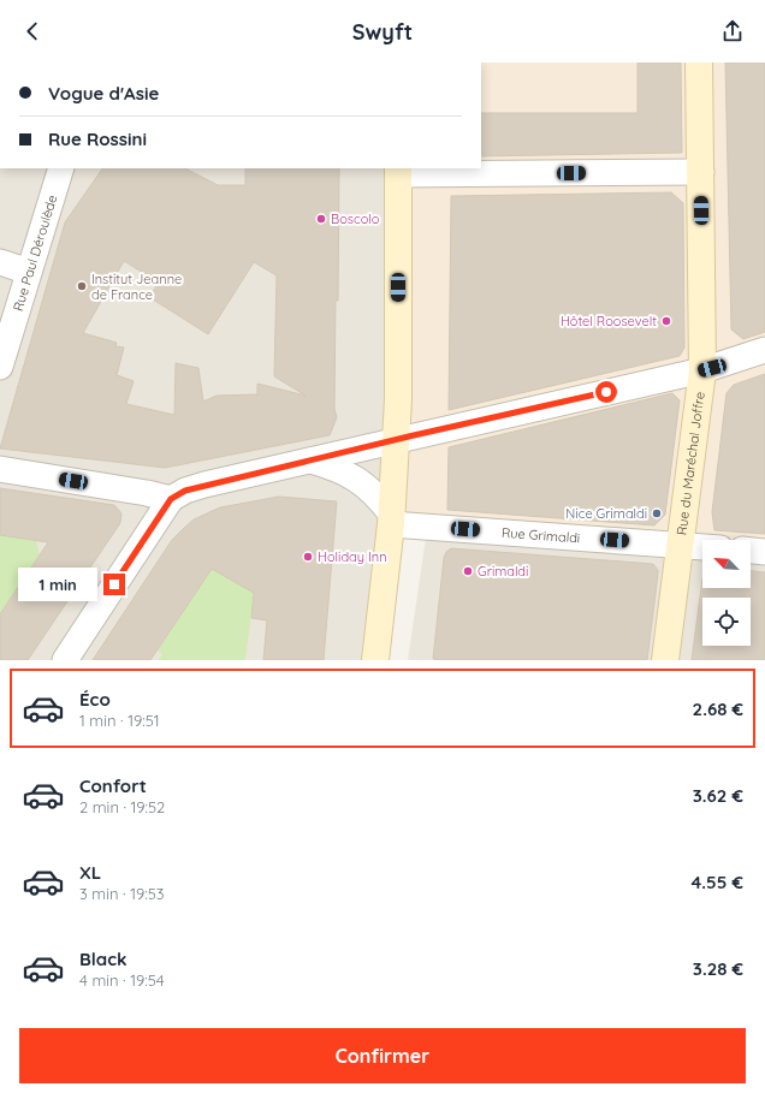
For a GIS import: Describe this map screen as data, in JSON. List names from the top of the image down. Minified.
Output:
{"streets":{"main road":["Rue du Maréchal Joffre"],"street":["Rue Paul Déroulède","Rue Grimaldi"]},"crossings":[["Rue du Maréchal Joffre","Rue Grimaldi"]],"places":["Boscolo","Institut Jeanne de France","Hôtel Roosevelt","Nice Grimaldi","Holiday Inn","Grimaldi"],"north":"top left","page":{"header":"Swyft","banner":["Vogue d'Asie","Rue Rossini"],"bubble":"1 min","list":[{"name":"Éco","note":"1 min · 19:51","value":"2.68 €"},{"name":"Confort","note":"2 min · 19:52","value":"3.62 €"},{"name":"XL","note":"3 min · 19:53","value":"4.55 €"},{"name":"Black","note":"4 min · 19:54","value":"3.28 €"}],"buttons":"Confirmer"}}
